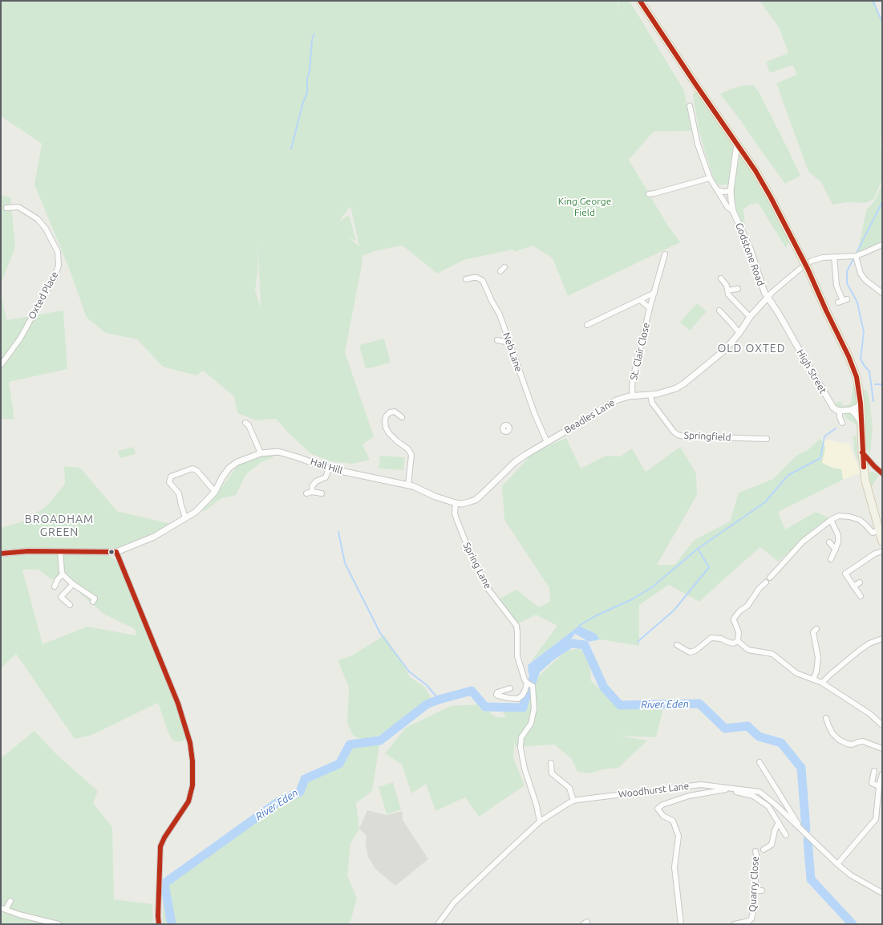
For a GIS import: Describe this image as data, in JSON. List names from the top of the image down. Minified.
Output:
{"streets":{"street":["Godstone Road","Oxted Place","St. Clair Close","Neb Lane","High Street","Beadles Lane","Springfield","Hall Hill","Spring Lane","Woodhurst Lane","Quarry Close"]},"crossings":[["Godstone Road","High Street"],["Godstone Road","Beadles Lane"],["St. Clair Close","Beadles Lane"],["Neb Lane","Beadles Lane"],["Neb Lane","Hall Hill"],["High Street","Beadles Lane"],["Beadles Lane","Springfield"],["Beadles Lane","Hall Hill"],["Hall Hill","Spring Lane"],["Spring Lane","Woodhurst Lane"]],"districts":["OLD OXTED","BROADHAM GREEN"],"water":["River Eden"],"parks":["King George Field"]}
